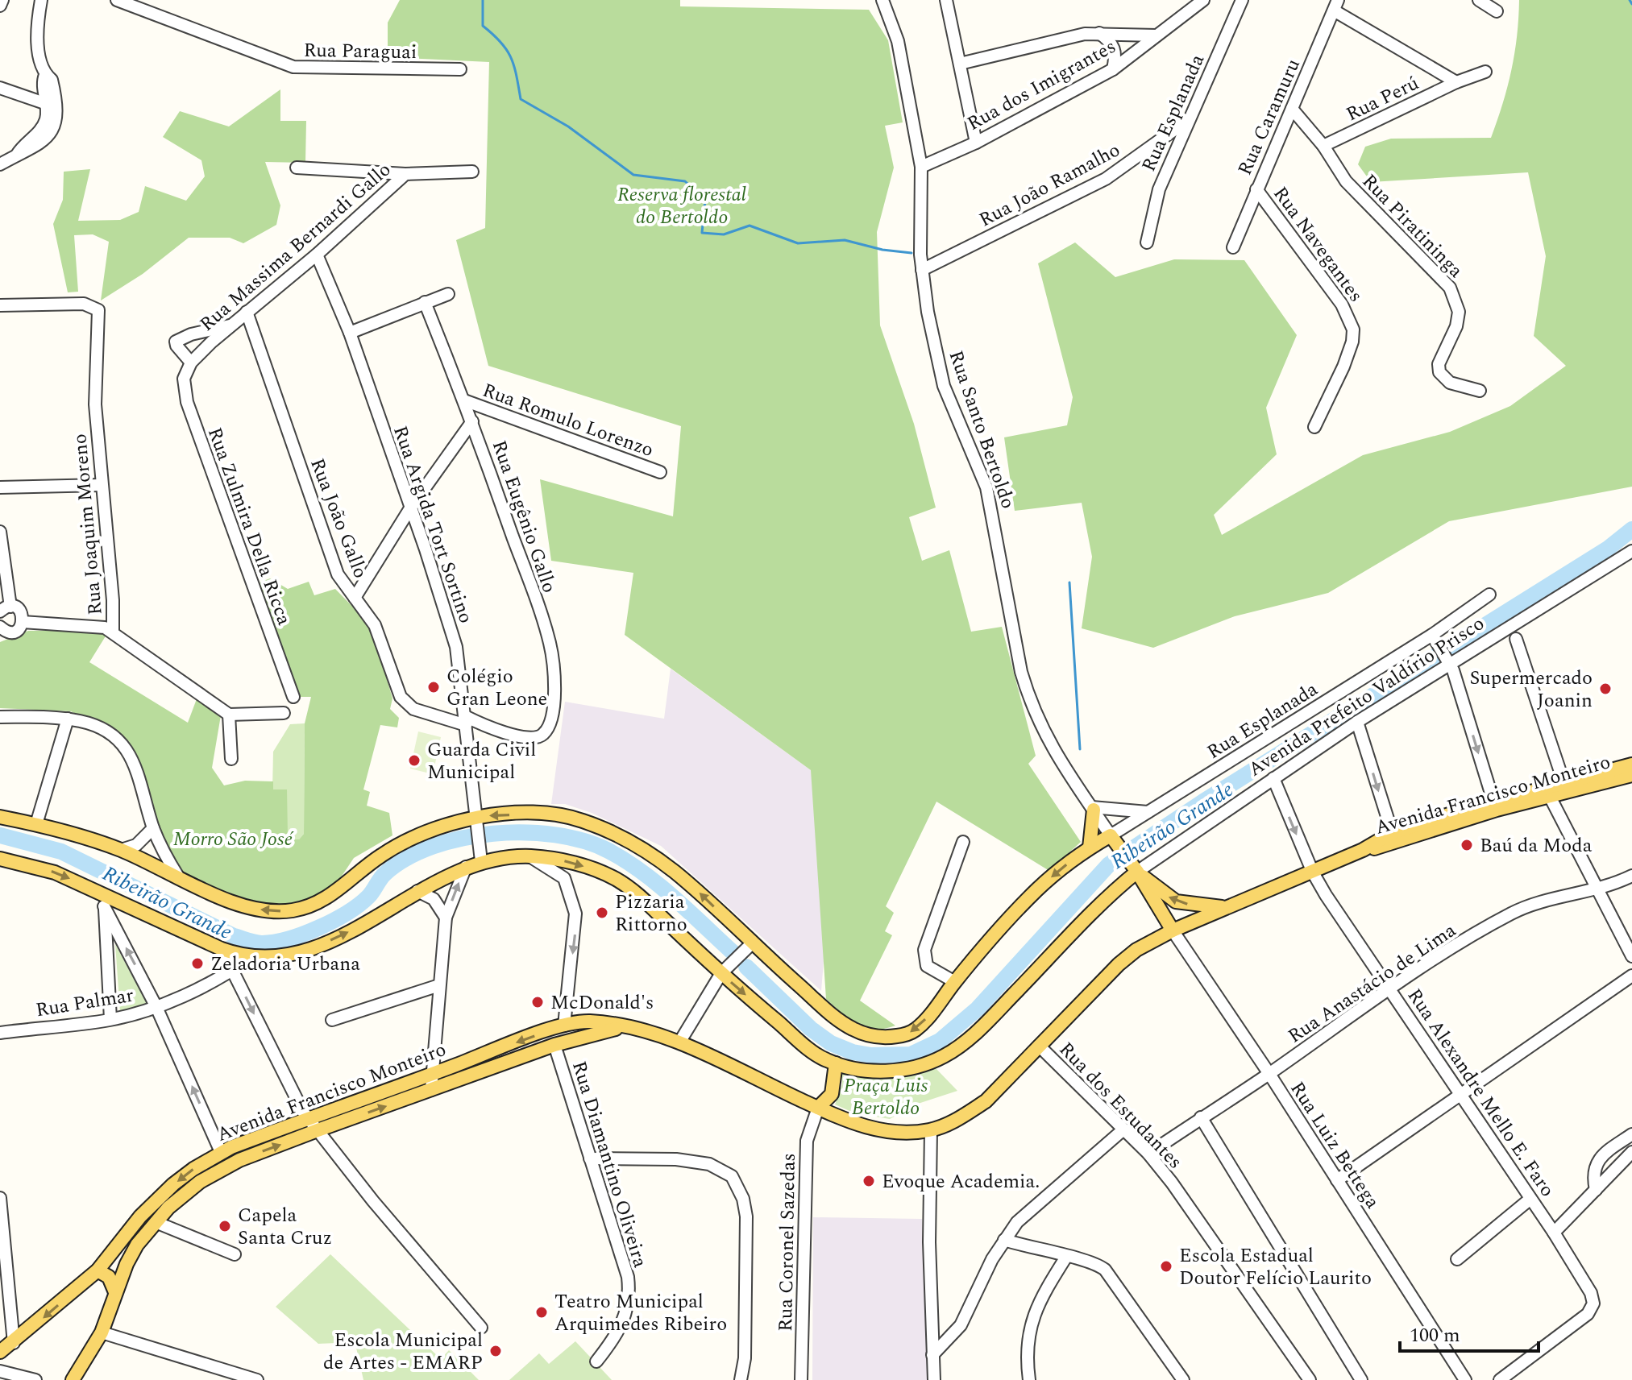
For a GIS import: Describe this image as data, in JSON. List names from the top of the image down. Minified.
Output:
{"streets":{"main road":["Rua Santo Bertoldo","Avenida Prefeito Valdírio Prisco","Avenida Francisco Monteiro"],"street":["Rua Paraguai","Rua dos Imigrantes","Rua Perú","Rua Esplanada","Rua Caramuru","Rua João Ramalho","Rua Piratininga","Rua Navegantes","Rua Massima Bernardi Gallo","Rua Romulo Lorenzo","Rua Eugênio Gallo","Rua João Gallo","Rua Joaquim Moreno","Rua Argida Tort Sortino","Rua Zulmira Della Ricca","Rua Anastácio de Lima","Rua Palmar","Rua Alexandre Mello E. Faro","Rua dos Estudantes","Rua Luiz Bettega","Rua Diamantino Oliveira","Rua Coronel Sazedas"]},"crossings":[["Rua dos Imigrantes","Rua Santo Bertoldo"],["Rua Perú","Rua Caramuru"],["Rua Perú","Rua Piratininga"],["Rua Esplanada","Rua João Ramalho"],["Rua Esplanada","Rua Santo Bertoldo"],["Rua Esplanada","Avenida Prefeito Valdírio Prisco"],["Rua Caramuru","Rua Piratininga"],["Rua Caramuru","Rua Navegantes"],["Rua João Ramalho","Rua Santo Bertoldo"],["Rua Massima Bernardi Gallo","Rua João Gallo"],["Rua Massima Bernardi Gallo","Rua Argida Tort Sortino"],["Rua Massima Bernardi Gallo","Rua Zulmira Della Ricca"],["Rua Romulo Lorenzo","Rua Eugênio Gallo"],["Rua Santo Bertoldo","Avenida Prefeito Valdírio Prisco"],["Rua Eugênio Gallo","Rua João Gallo"],["Rua João Gallo","Rua Argida Tort Sortino"],["Rua Argida Tort Sortino","Avenida Prefeito Valdírio Prisco"],["Avenida Prefeito Valdírio Prisco","Rua Palmar"],["Avenida Prefeito Valdírio Prisco","Rua Alexandre Mello E. Faro"],["Avenida Francisco Monteiro","Rua Alexandre Mello E. Faro"],["Avenida Francisco Monteiro","Rua dos Estudantes"],["Avenida Francisco Monteiro","Rua Luiz Bettega"],["Avenida Francisco Monteiro","Rua Diamantino Oliveira"],["Avenida Francisco Monteiro","Rua Coronel Sazedas"],["Rua Anastácio de Lima","Rua Alexandre Mello E. Faro"],["Rua Anastácio de Lima","Rua dos Estudantes"],["Rua Anastácio de Lima","Rua Luiz Bettega"],["Rua Diamantino Oliveira","Rua Coronel Sazedas"]],"one_way":["Avenida Prefeito Valdírio Prisco"],"water":["Ribeirão Grande"],"parks":["Reserva florestal do Bertoldo","Morro São José","Praça Luis Bertoldo"],"places":["Colégio Gran Leone","Supermercado Joanin","Guarda Civil Municipal","Baú da Moda","Pizzaria Rittorno","Zeladoria Urbana","McDonald's","Evoque Academia.","Capela Santa Cruz","Escola Estadual Doutor Felício Laurito","Teatro Municipal Arquimedes Ribeiro","Escola Municipal de Artes - EMARP"],"scale_bar":"100 m"}
